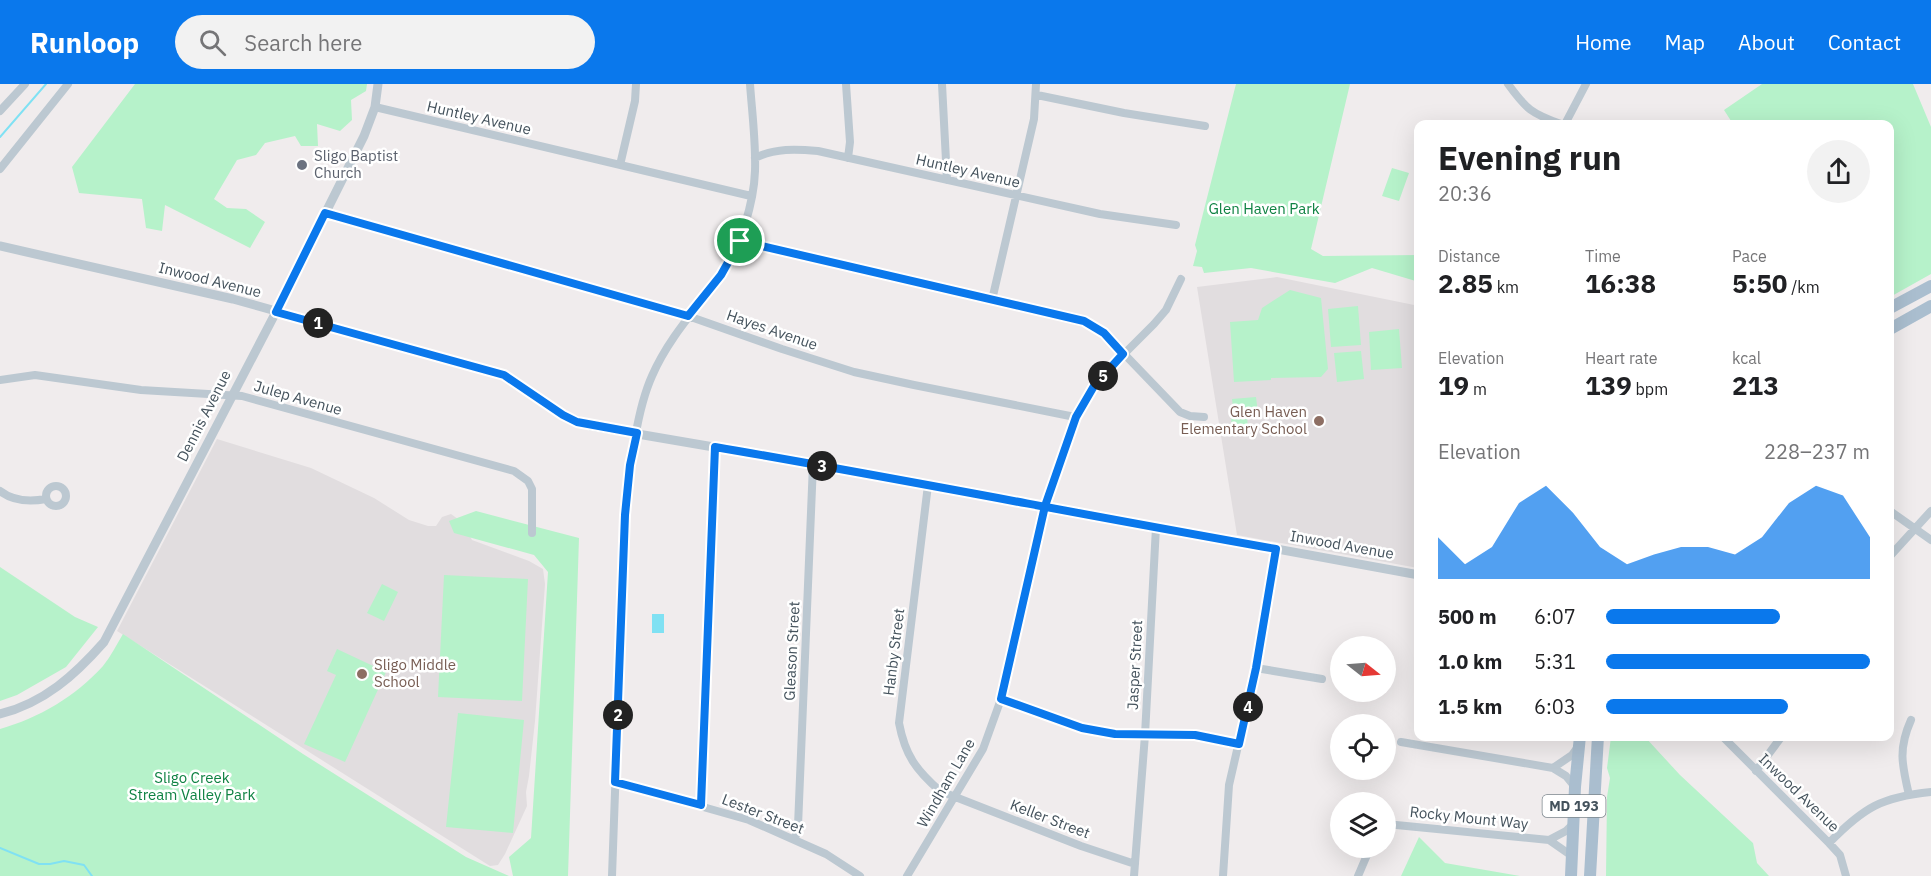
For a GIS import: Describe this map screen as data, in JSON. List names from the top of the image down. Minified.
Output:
{"streets":{"main road":["MD 193"],"street":["Huntley Avenue","Inwood Avenue","Hayes Avenue","Julep Avenue","Dennis Avenue","Gleason Street","Hanby Street","Jasper Street","Windham Lane","Lester Street","Rocky Mount Way","Keller Street"]},"crossings":[["Huntley Avenue","Dennis Avenue"],["Inwood Avenue","Dennis Avenue"],["Inwood Avenue","Gleason Street"],["Inwood Avenue","Hanby Street"],["Inwood Avenue","Jasper Street"],["Inwood Avenue","Windham Lane"],["Hayes Avenue","Dennis Avenue"],["Hayes Avenue","Windham Lane"],["Julep Avenue","Dennis Avenue"],["Gleason Street","Lester Street"],["Hanby Street","Windham Lane"],["Hanby Street","Keller Street"],["Jasper Street","Keller Street"],["Windham Lane","Keller Street"],["MD 193","Rocky Mount Way"]],"parks":["Glen Haven Park","Sligo Creek Stream Valley Park"],"places":["Sligo Baptist Church","Glen Haven Elementary School","Sligo Middle School"],"north":"right","page":{"header":"Runloop","search":"Search here","nav":["Home","Map","About","Contact"],"heading":["Evening run","20:36"],"stats":[["Distance","2.85 km"],["Time","16:38"],["Pace","5:50 /km"],["Elevation","19 m"],["Heart rate","139 bpm"],["kcal","213"]],"pins":["1","5","3","4","2"],"chart":["Elevation","228–237 m"],"list":[{"name":"500 m","note":"6:07"},{"name":"1.0 km","note":"5:31"},{"name":"1.5 km","note":"6:03"}]}}
